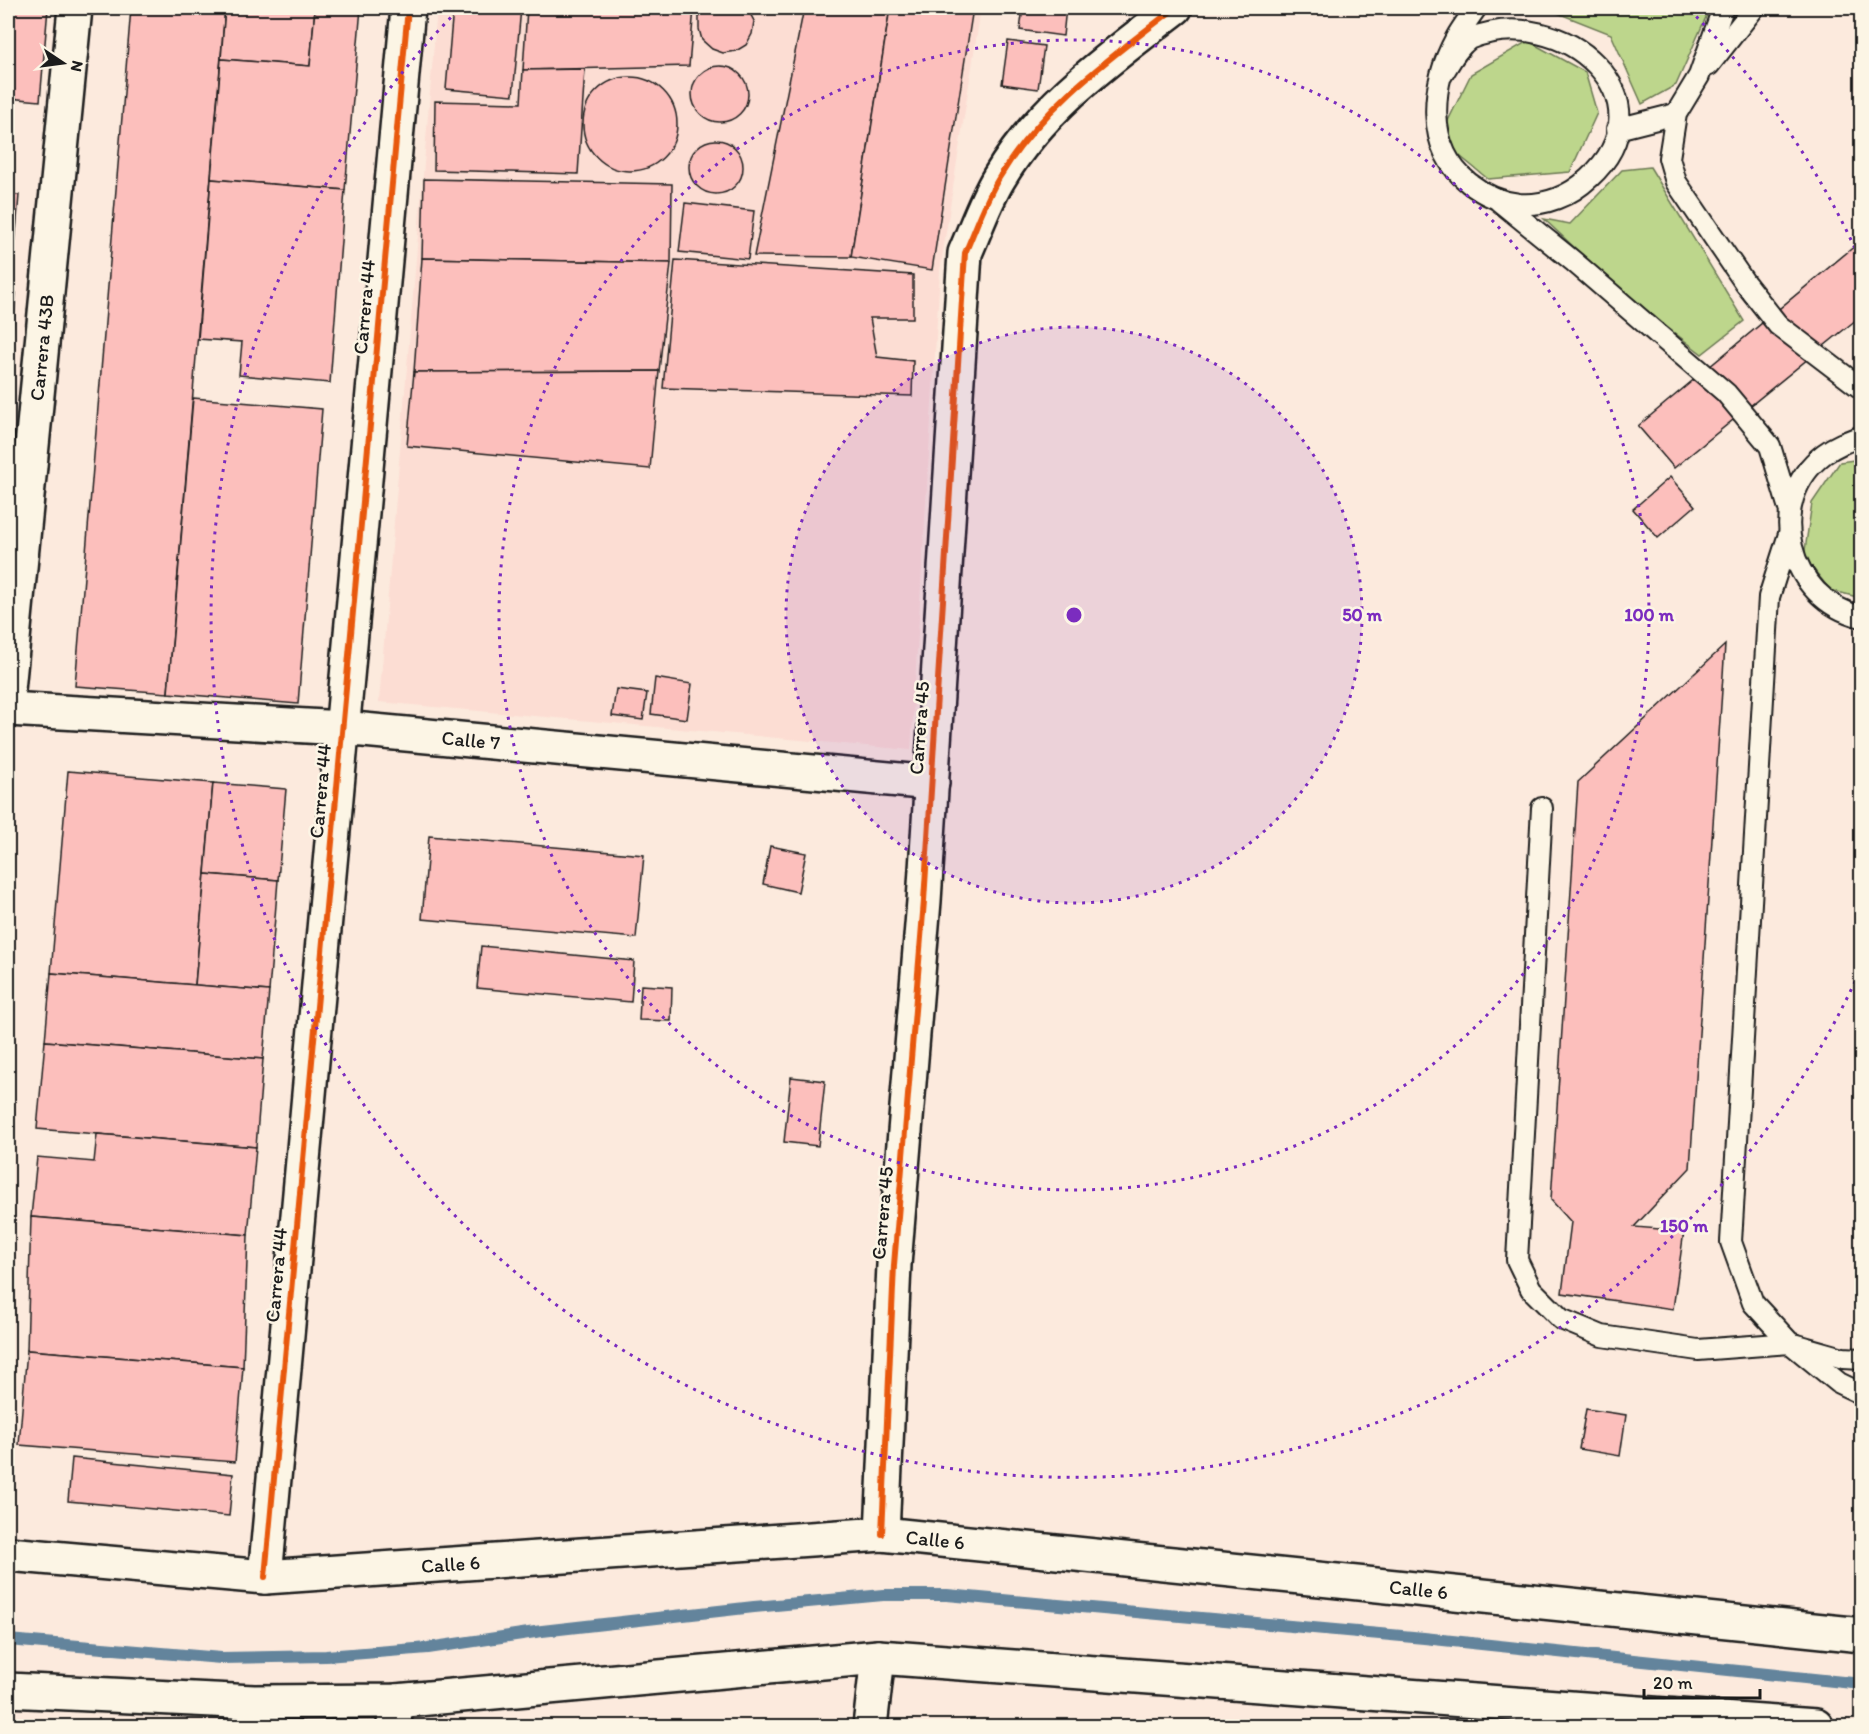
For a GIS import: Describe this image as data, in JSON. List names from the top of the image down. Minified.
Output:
{"streets":{"street":["Carrera 44","Carrera 43B","Carrera 45","Calle 7","Calle 6"]},"crossings":[["Carrera 44","Calle 7"],["Carrera 44","Calle 6"],["Carrera 45","Calle 7"],["Carrera 45","Calle 6"]],"scale_bar":"20 m","north":"right","rings":["50 m","100 m","150 m"]}
